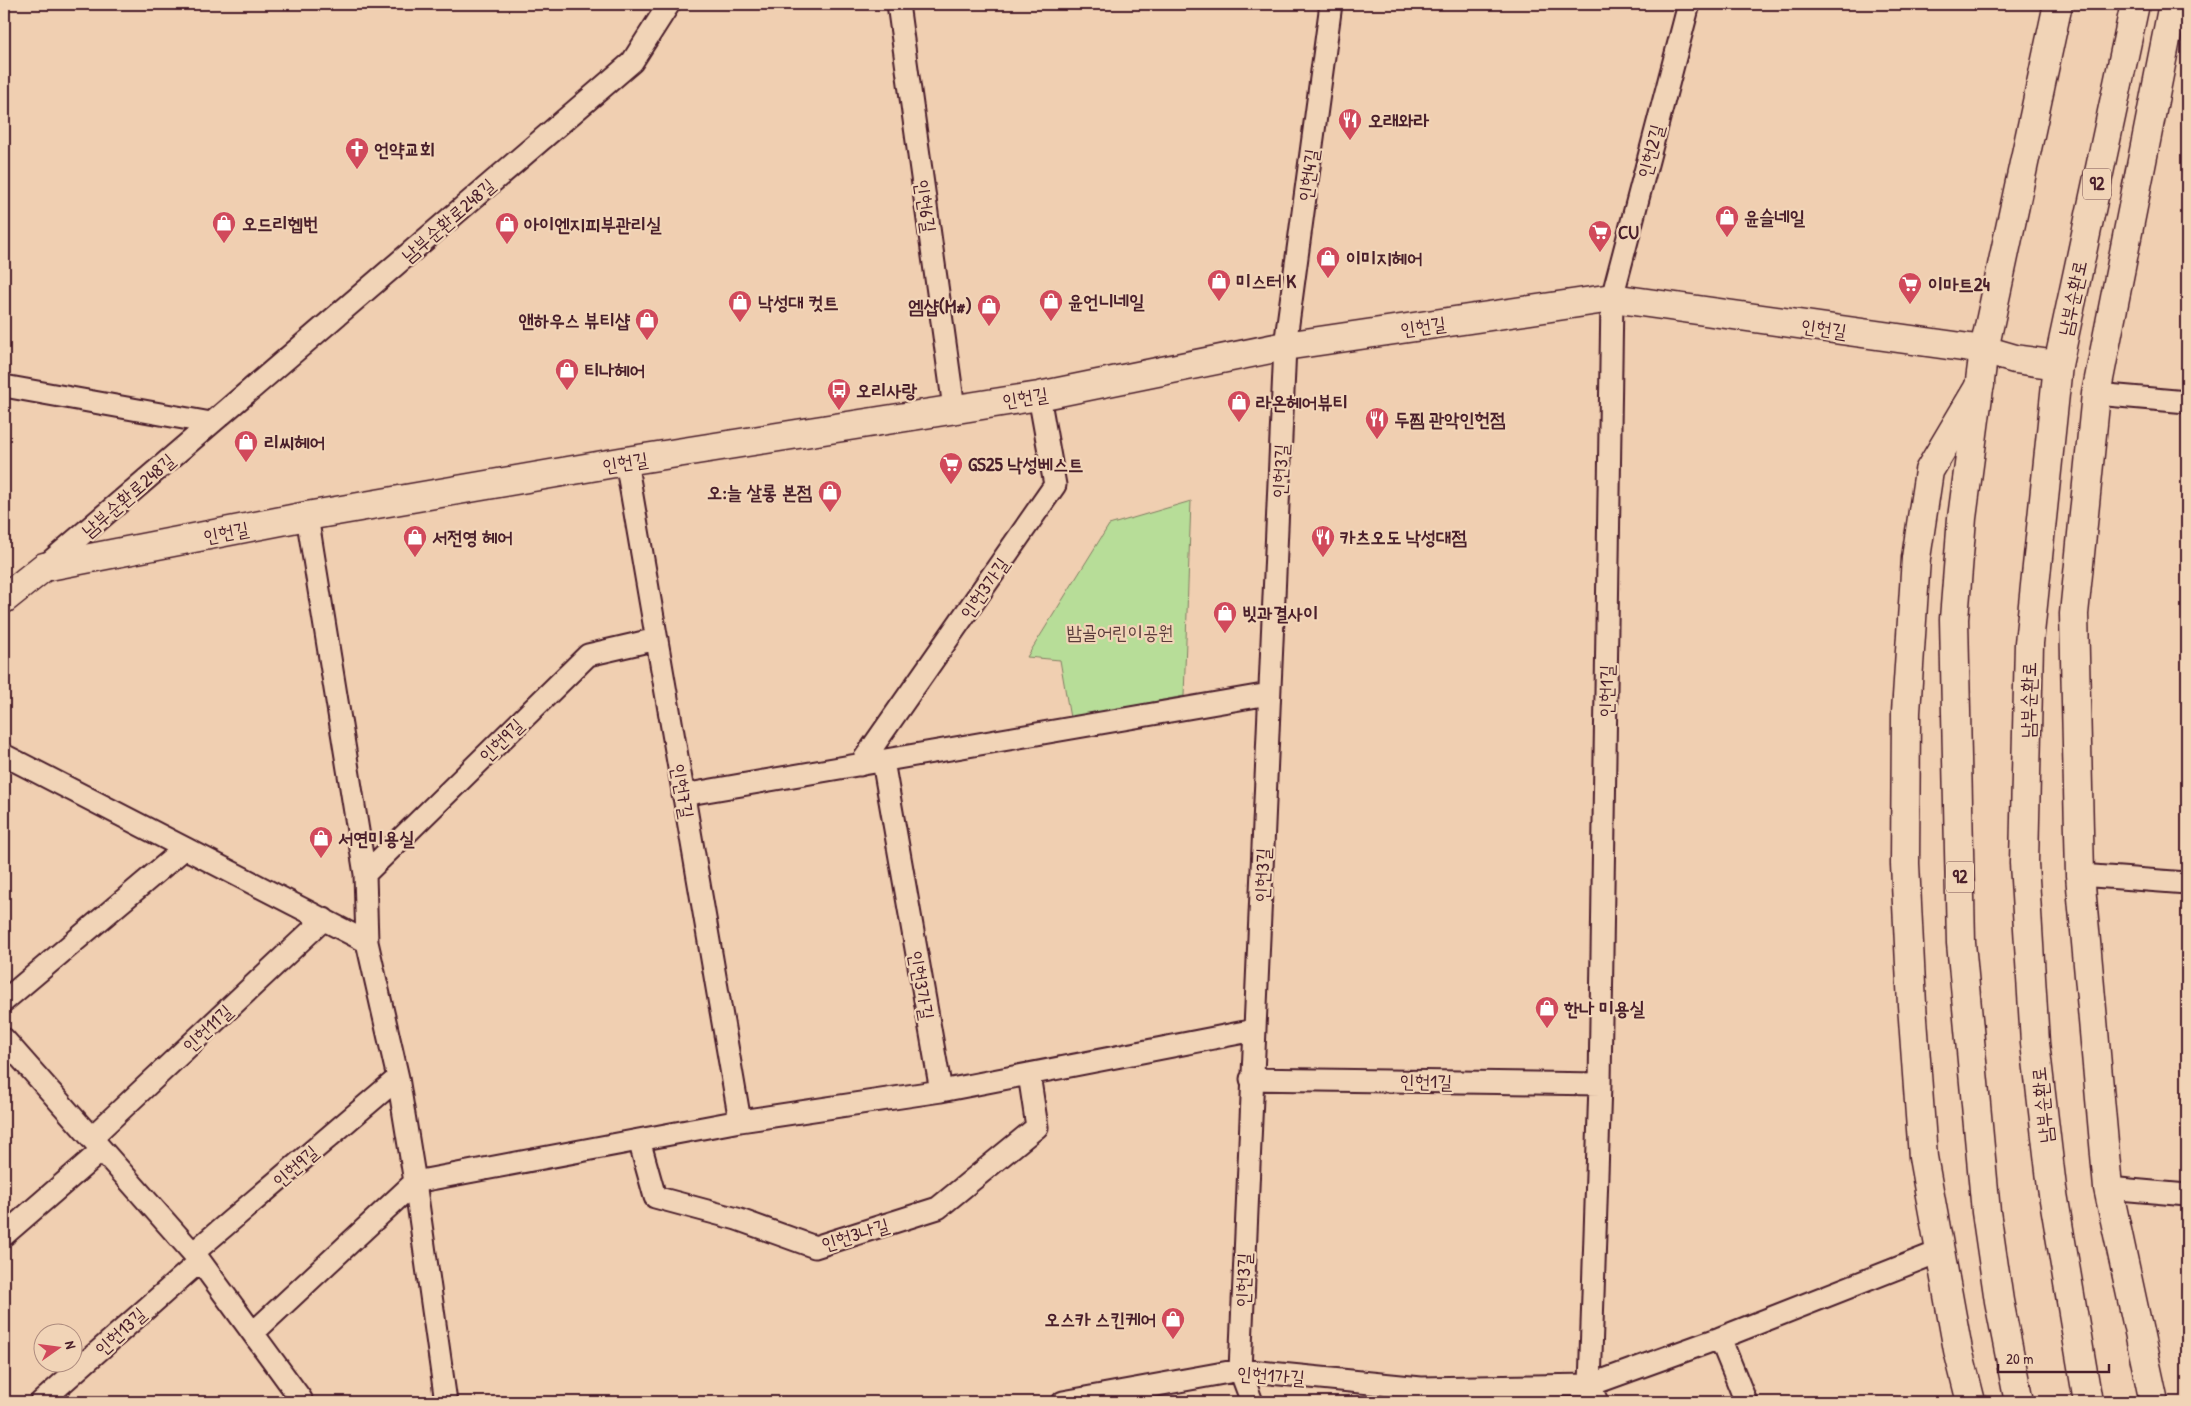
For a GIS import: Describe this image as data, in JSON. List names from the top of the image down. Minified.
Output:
{"streets":{"street":["92","남부순환로","인헌길"],"lane":["인헌2길","인헌4길","인헌6길","남부순환로248길","인헌3길","인헌3가길","인헌1길","인헌9길","인헌7길","인헌11길","인헌3나길","인헌13길","인헌1가길"]},"crossings":[["인헌2길","인헌길"],["인헌2길","인헌1길"],["인헌4길","인헌길"],["인헌4길","인헌3길"],["92","인헌길"],["인헌6길","인헌길"],["남부순환로248길","인헌길"],["남부순환로","인헌길"],["인헌길","인헌3길"],["인헌길","인헌3가길"],["인헌길","인헌1길"],["인헌길","인헌7길"],["인헌3길","인헌1길"],["인헌3길","인헌1가길"],["인헌1길","인헌1가길"],["인헌9길","인헌7길"],["인헌9길","인헌13길"]],"parks":["밤골어린이공원"],"places":{"restaurant":["오래와라","두찜 관악인헌점","카츠오도 낙성대점"],"church":["언약교회"],"shop":["윤슬네일","오드리헵번","아이엔지피부관리실","이미지헤어","미스터 K","윤언니네일","낙성대 컷트","엠샵(M#)","앤하우스 뷰티샵","티나헤어","라온헤어뷰티","리씨헤어","오:늘 살롱 본점","서전영 헤어","빗과결사이","서연미용실","한나 미용실","오스카 스킨케어"],"supermarket":["CU","이마트24","GS25 낙성베스트"],"bus stop":["오리사랑"]},"scale_bar":"20 m","north":"right"}
